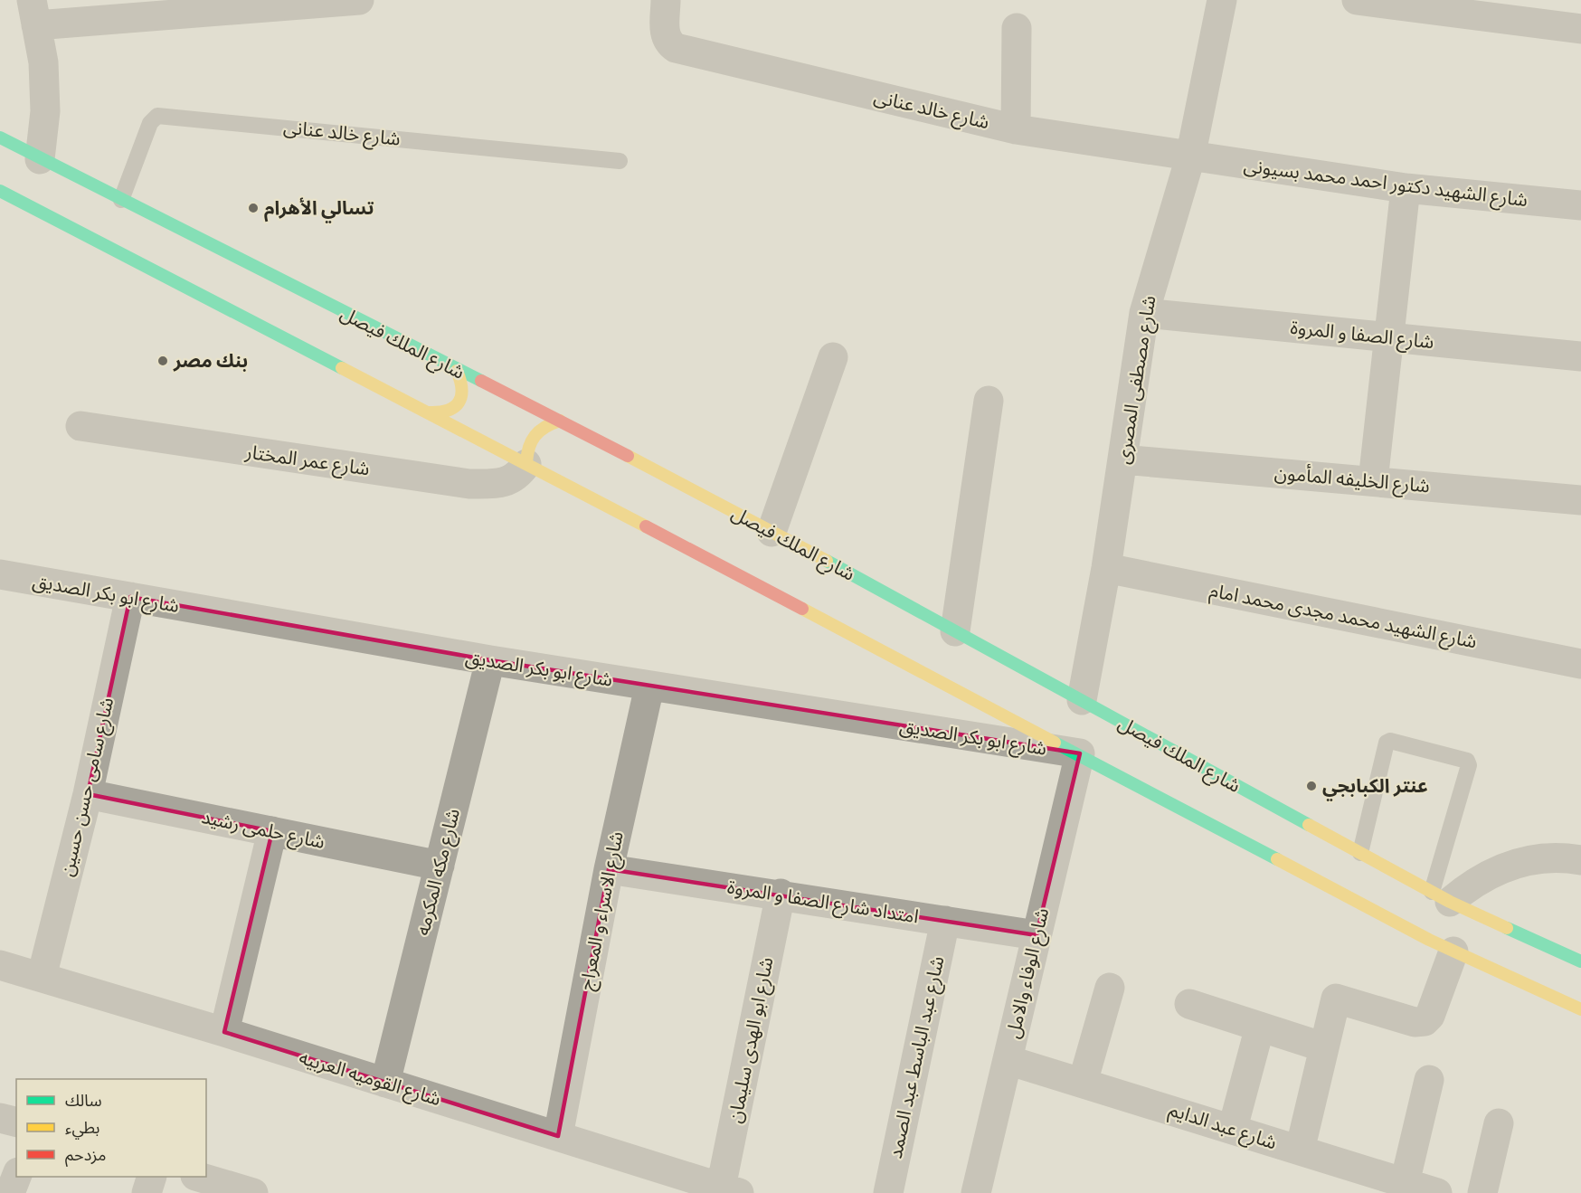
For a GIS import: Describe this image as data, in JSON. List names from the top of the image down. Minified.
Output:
{"streets":{"main road":["شارع الملك فيصل"],"street":["شارع خالد عنانى","شارع الشهيد دكتور احمد محمد بسيونى","شارع الصفا و المروة","شارع مصطفى المصرى","شارع عمر المختار","شارع الخليفه المأمون","شارع ابو بكر الصديق","شارع الشهيد محمد مجدى محمد امام","شارع سامى حسن حسين","شارع حلمى رشيد","شارع مكه المكرمه","امتداد شارع الصفا و المروة","شارع الاسراء و المعراج","شارع الوفاء والامل","شارع ابو الهدى سليمان","شارع عبد الباسط عبد الصمد","شارع القوميه العربيه","شارع عبد الدايم"]},"crossings":[["شارع خالد عنانى","شارع الشهيد دكتور احمد محمد بسيونى"],["شارع خالد عنانى","شارع الملك فيصل"],["شارع خالد عنانى","شارع مصطفى المصرى"],["شارع الشهيد دكتور احمد محمد بسيونى","شارع مصطفى المصرى"],["شارع الصفا و المروة","شارع مصطفى المصرى"],["شارع الملك فيصل","شارع مصطفى المصرى"],["شارع مصطفى المصرى","شارع الخليفه المأمون"],["شارع مصطفى المصرى","شارع الشهيد محمد مجدى محمد امام"],["شارع ابو بكر الصديق","شارع سامى حسن حسين"],["شارع ابو بكر الصديق","شارع مكه المكرمه"],["شارع ابو بكر الصديق","شارع الاسراء و المعراج"],["شارع ابو بكر الصديق","شارع الوفاء والامل"],["شارع سامى حسن حسين","شارع حلمى رشيد"],["شارع سامى حسن حسين","شارع القوميه العربيه"],["شارع حلمى رشيد","شارع مكه المكرمه"],["شارع مكه المكرمه","شارع القوميه العربيه"],["امتداد شارع الصفا و المروة","شارع الاسراء و المعراج"],["امتداد شارع الصفا و المروة","شارع الوفاء والامل"],["امتداد شارع الصفا و المروة","شارع ابو الهدى سليمان"],["امتداد شارع الصفا و المروة","شارع عبد الباسط عبد الصمد"],["شارع الاسراء و المعراج","شارع القوميه العربيه"],["شارع الوفاء والامل","شارع عبد الدايم"],["شارع ابو الهدى سليمان","شارع القوميه العربيه"]],"places":["تسالي الأهرام","بنك مصر","عنتر الكبابجي"],"legend":["سالك","بطيء","مزدحم"]}
